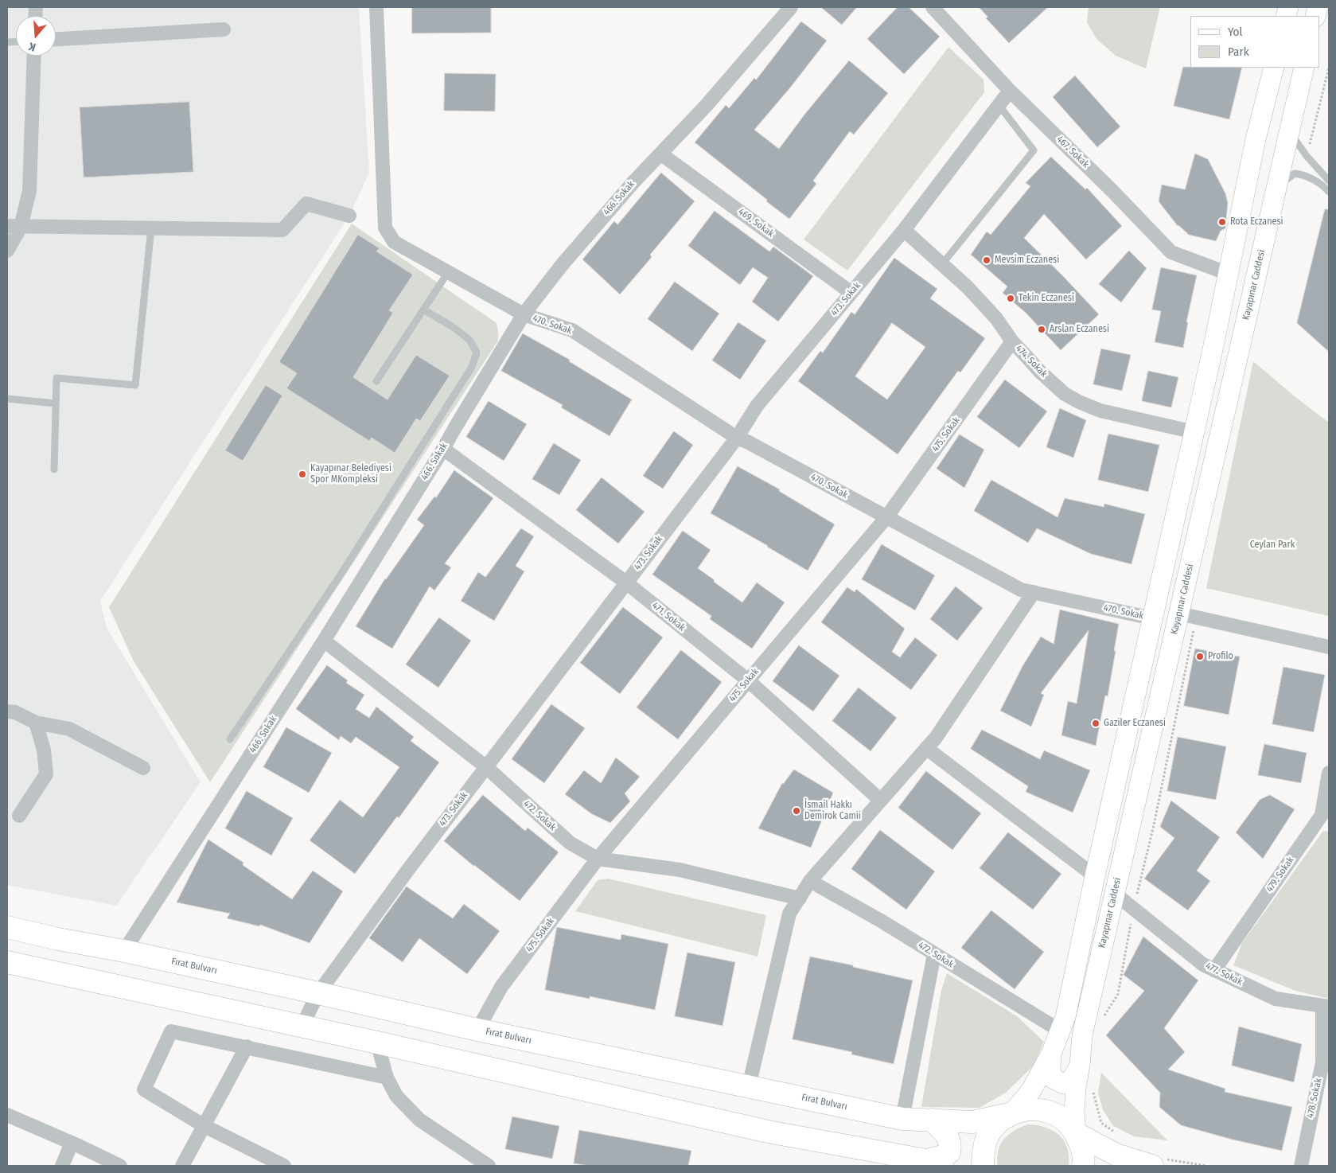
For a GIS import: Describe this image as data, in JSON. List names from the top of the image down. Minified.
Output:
{"streets":{"main road":["Kayapınar Caddesi","Fırat Bulvarı"],"street":["467. Sokak","466. Sokak","469. Sokak","473. Sokak","470. Sokak","474. Sokak","475. Sokak","471. Sokak","472. Sokak","479. Sokak","477. Sokak","478. Sokak"]},"crossings":[["467. Sokak","473. Sokak"],["466. Sokak","469. Sokak"],["466. Sokak","470. Sokak"],["466. Sokak","471. Sokak"],["466. Sokak","472. Sokak"],["466. Sokak","Fırat Bulvarı"],["469. Sokak","473. Sokak"],["Kayapınar Caddesi","Fırat Bulvarı"],["Kayapınar Caddesi","477. Sokak"],["473. Sokak","470. Sokak"],["473. Sokak","474. Sokak"],["473. Sokak","471. Sokak"],["473. Sokak","472. Sokak"],["473. Sokak","Fırat Bulvarı"],["470. Sokak","475. Sokak"],["474. Sokak","475. Sokak"],["475. Sokak","471. Sokak"],["475. Sokak","472. Sokak"],["475. Sokak","Fırat Bulvarı"],["479. Sokak","477. Sokak"],["477. Sokak","478. Sokak"]],"parks":["Ceylan Park"],"places":["Rota Eczanesi","Mevsim Eczanesi","Tekin Eczanesi","Arslan Eczanesi","Kayapınar Belediyesi Spor MKompleksi","Profilo","Gaziler Eczanesi","İsmail Hakkı Demirok Camii"],"legend":["Yol","Park"],"north":"bottom"}
